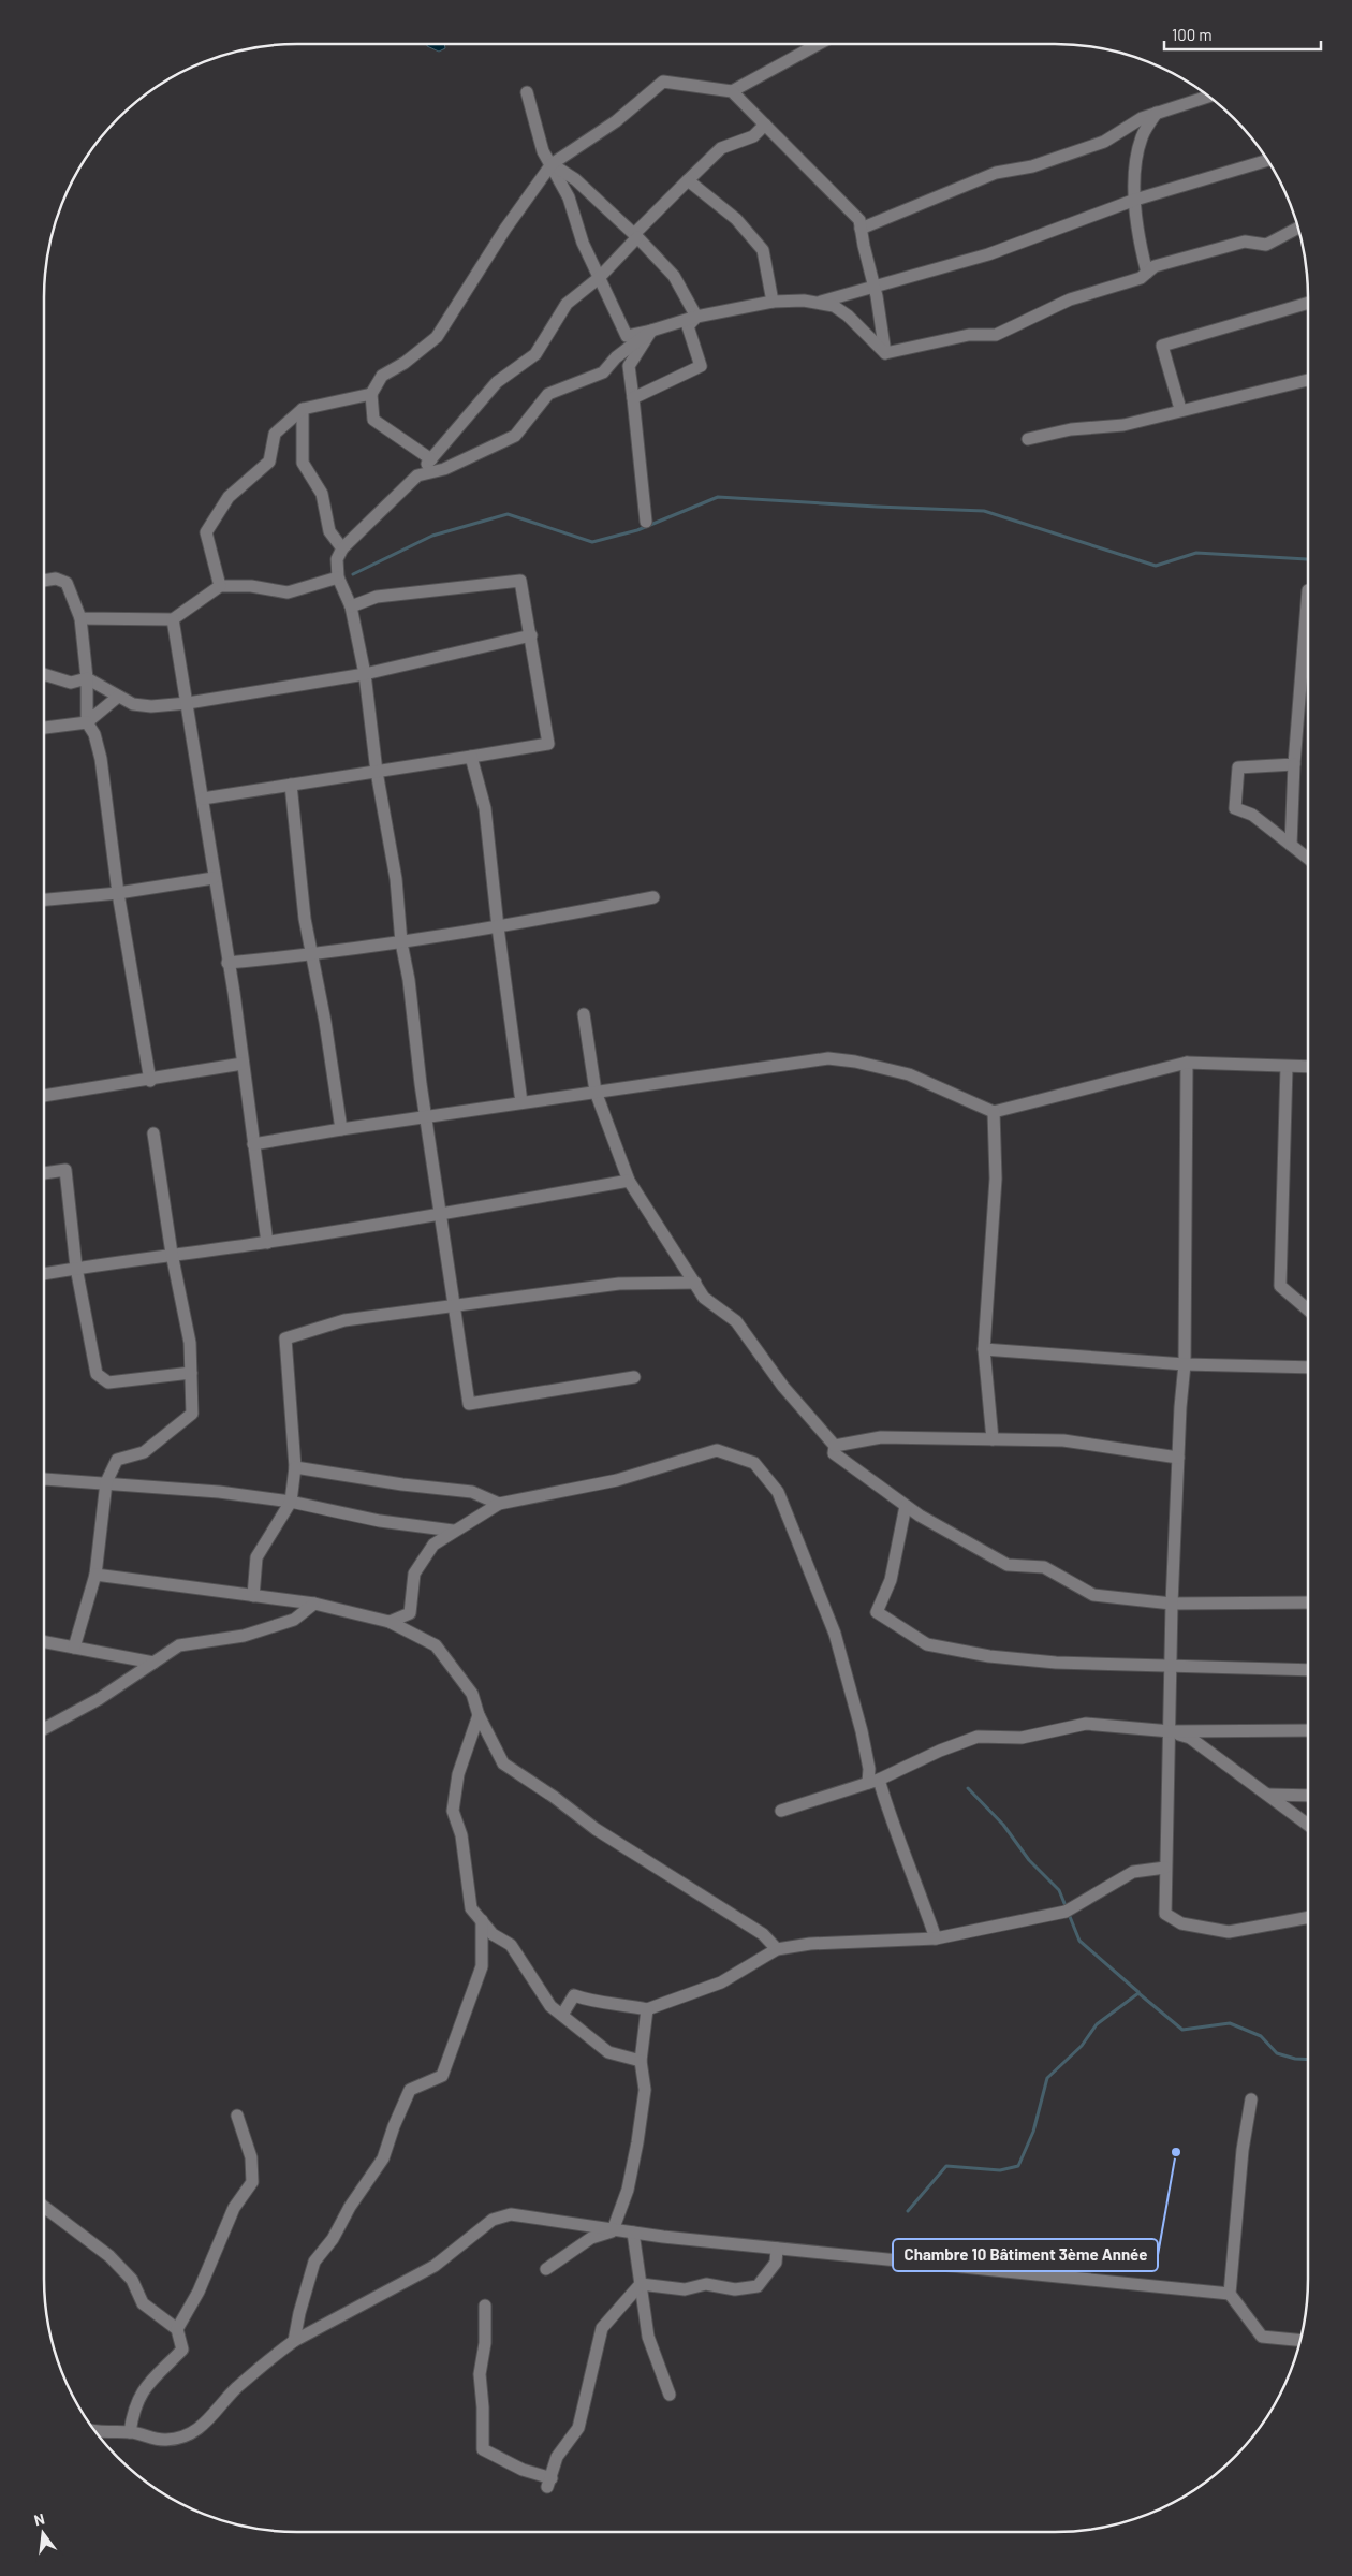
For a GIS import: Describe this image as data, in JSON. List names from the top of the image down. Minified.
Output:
{"places":["Chambre 10 Bâtiment 3ème Année"],"scale_bar":"100 m","north":"top"}
